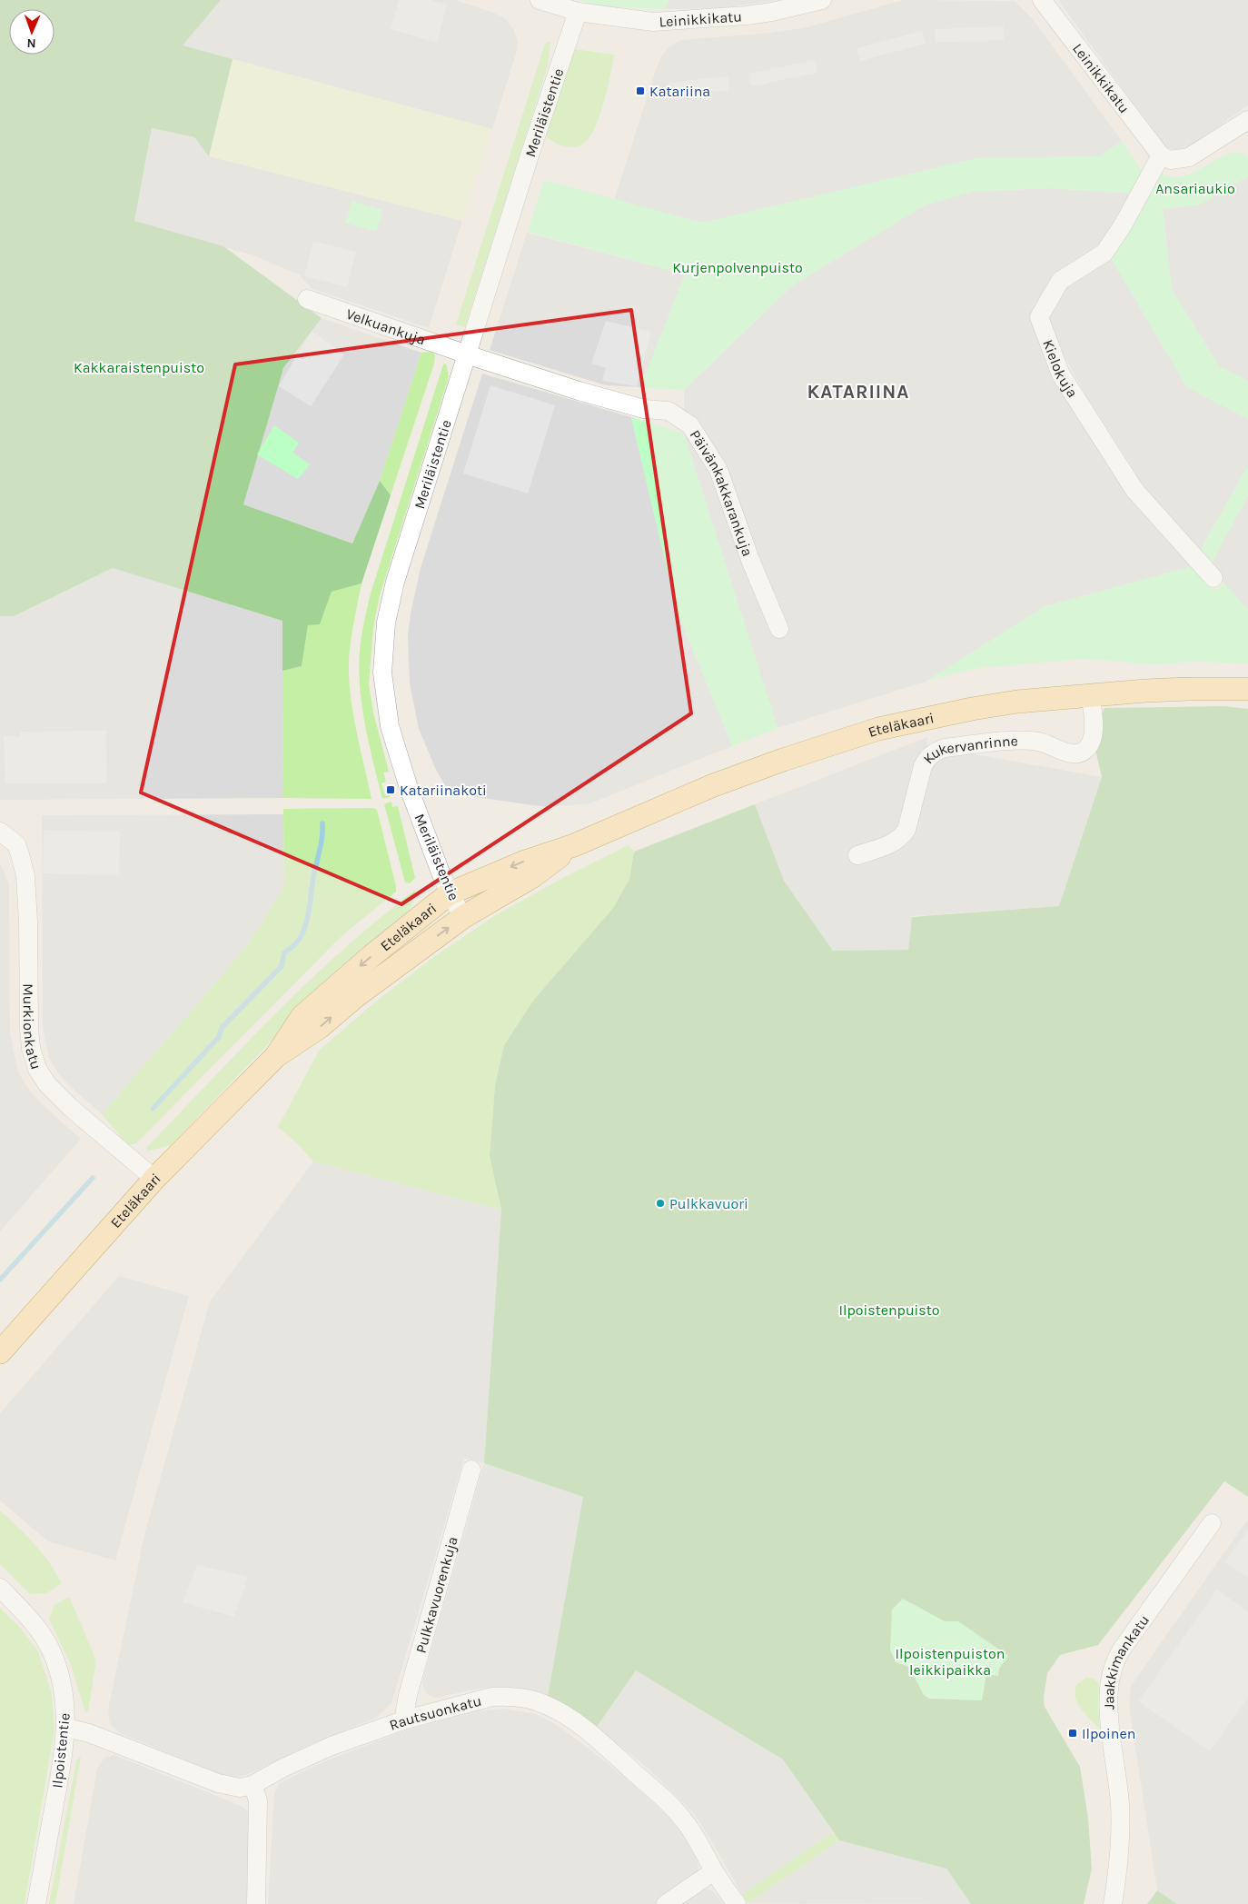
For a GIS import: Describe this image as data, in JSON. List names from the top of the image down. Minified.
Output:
{"streets":{"main road":["Eteläkaari"],"street":["Leinikkikatu","Meriläistentie","Velkuankuja","Kielokuja","Päivänkakkarankuja","Kukervanrinne","Murkionkatu","Pulkkavuorenkuja","Jaakkimankatu","Rautsuonkatu","Ilpoistentie"]},"crossings":[["Leinikkikatu","Meriläistentie"],["Leinikkikatu","Kielokuja"],["Meriläistentie","Velkuankuja"],["Meriläistentie","Päivänkakkarankuja"],["Meriläistentie","Eteläkaari"],["Velkuankuja","Päivänkakkarankuja"],["Eteläkaari","Kukervanrinne"],["Eteläkaari","Murkionkatu"],["Pulkkavuorenkuja","Rautsuonkatu"],["Rautsuonkatu","Ilpoistentie"]],"districts":["KATARIINA"],"parks":["Ansariaukio","Kurjenpolvenpuisto","Kakkaraistenpuisto","Ilpoistenpuisto","Ilpoistenpuiston leikkipaikka"],"places":{"transit":["Katariina","Katariinakoti","Ilpoinen"],"other":["Pulkkavuori"]},"north":"bottom"}
